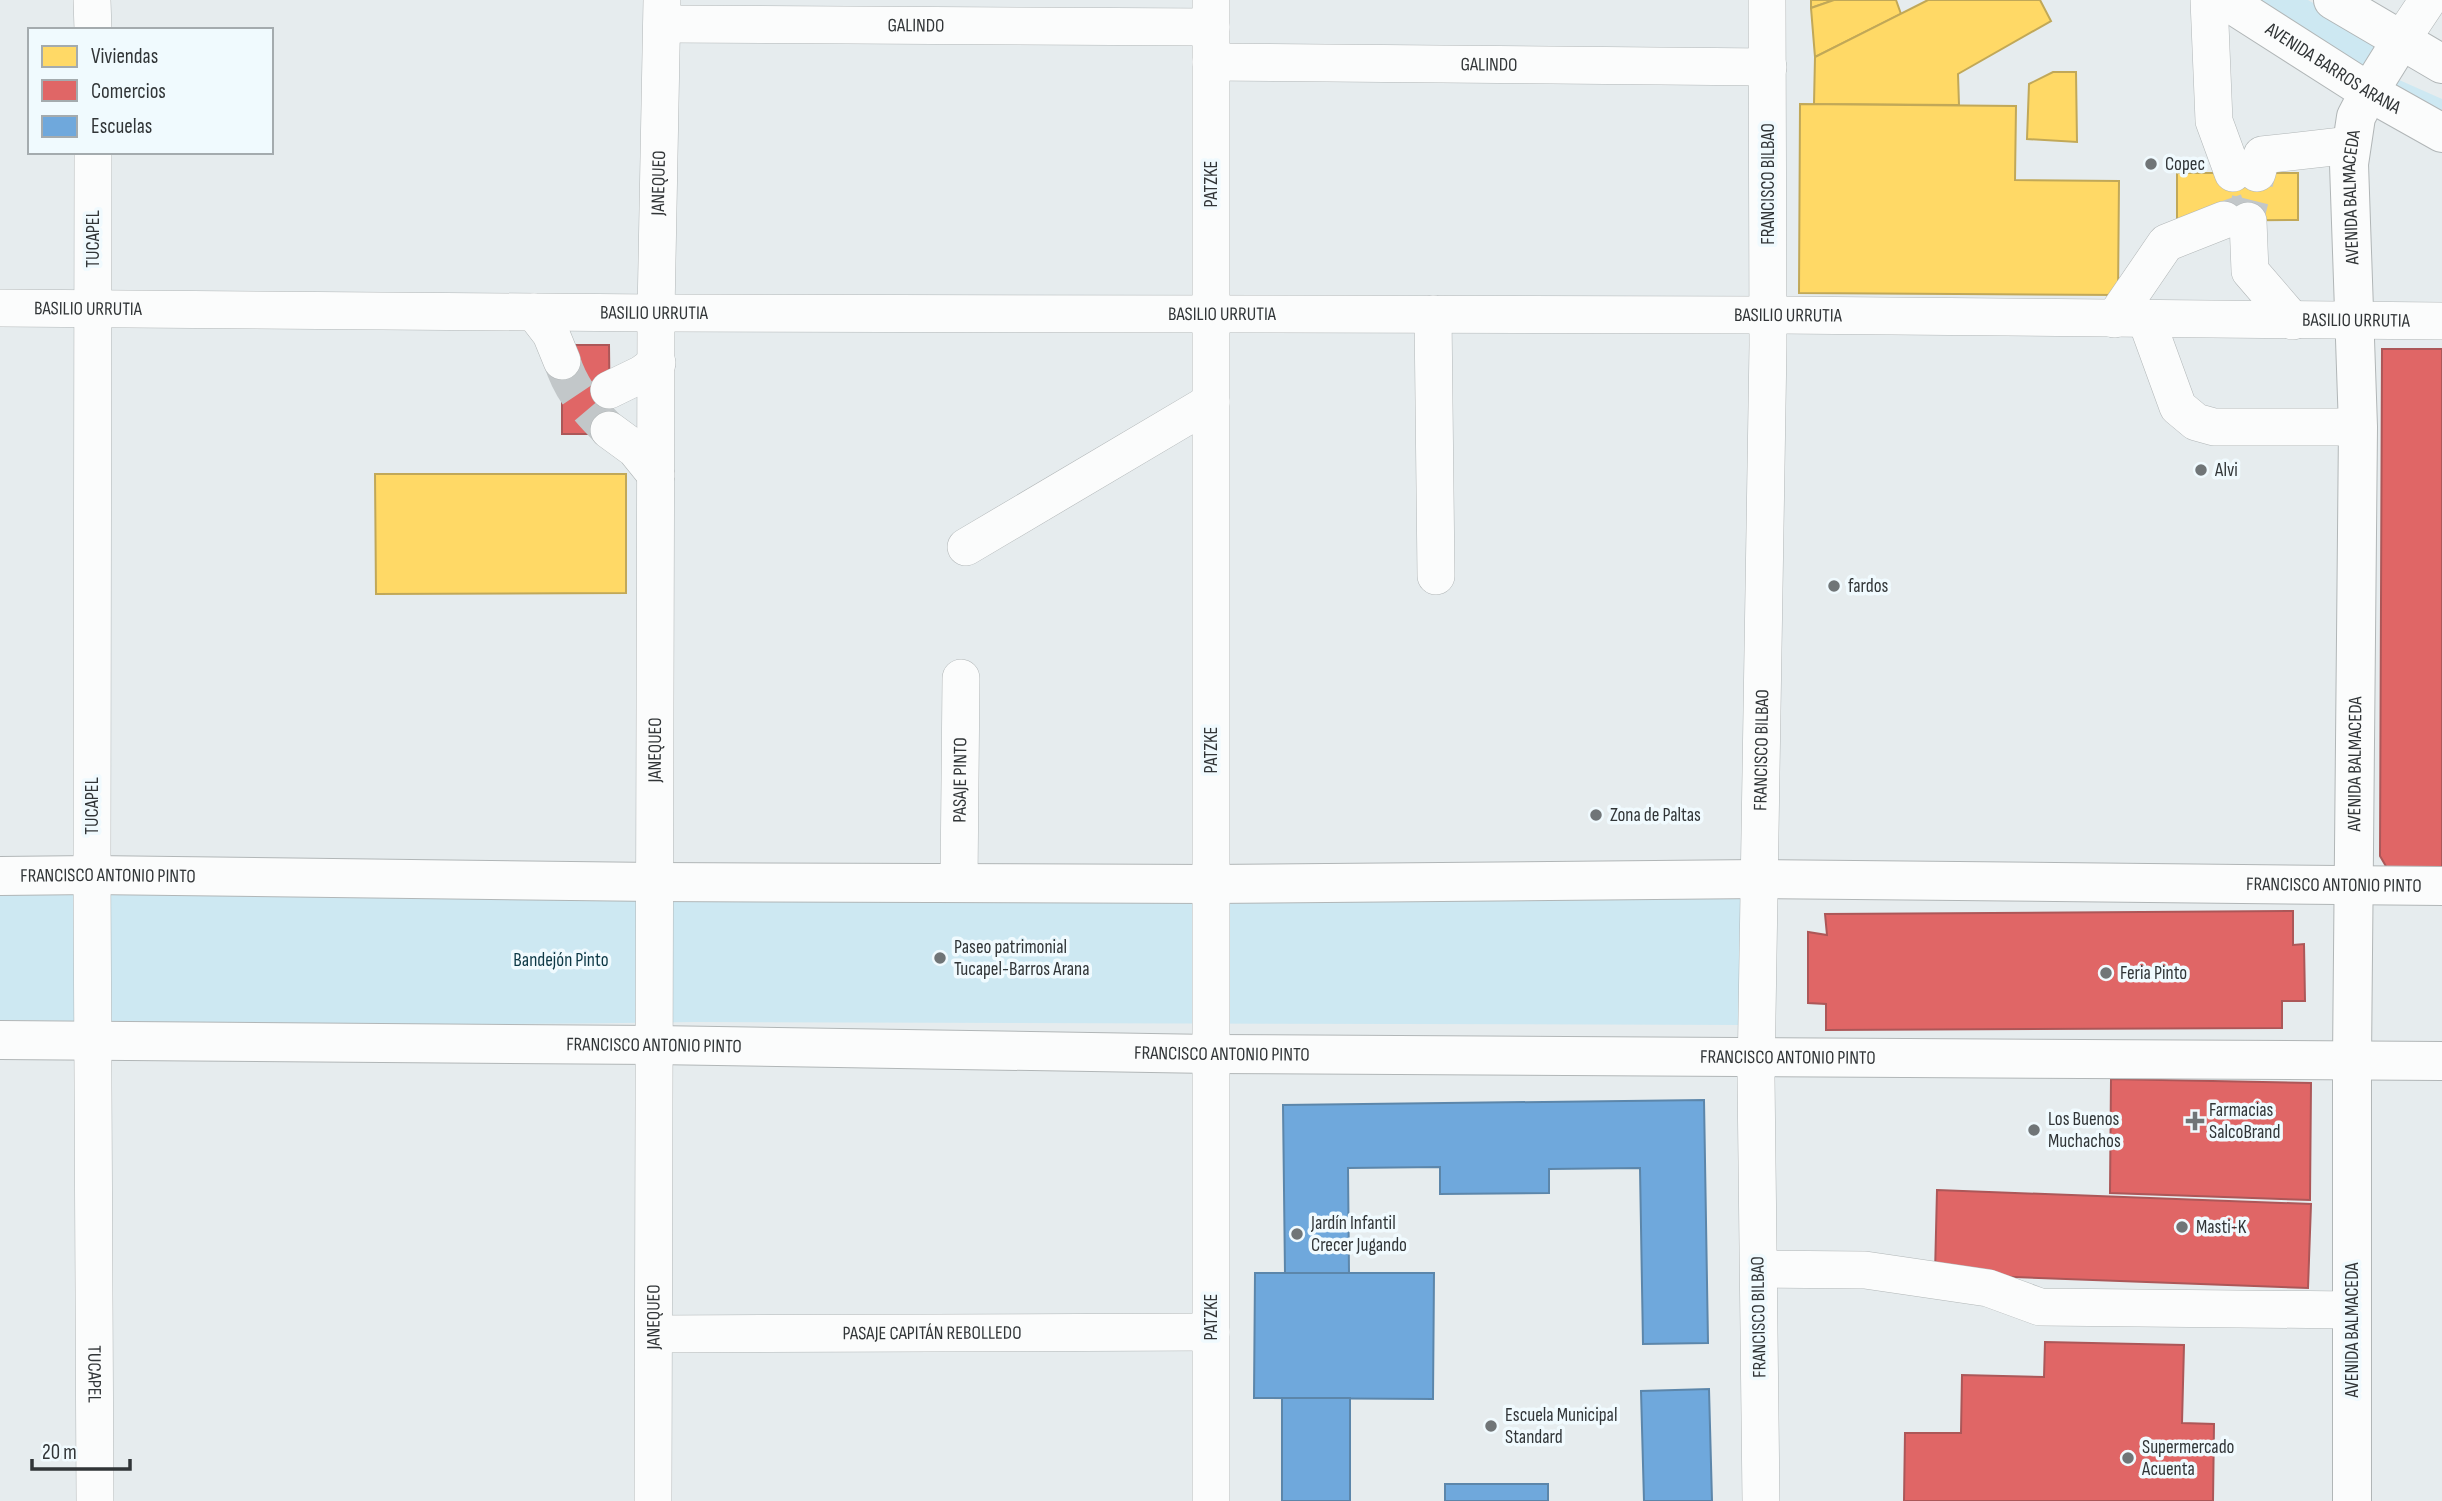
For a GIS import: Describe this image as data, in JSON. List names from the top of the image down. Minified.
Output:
{"streets":{"main road":["AVENIDA BARROS ARANA","AVENIDA BALMACEDA","FRANCISCO ANTONIO PINTO"],"street":["GALINDO","JANEQUEO","PATZKE","FRANCISCO BILBAO","TUCAPEL","BASILIO URRUTIA","PASAJE PINTO","PASAJE CAPITÁN REBOLLEDO"]},"crossings":[["GALINDO","JANEQUEO"],["GALINDO","PATZKE"],["GALINDO","FRANCISCO BILBAO"],["AVENIDA BARROS ARANA","AVENIDA BALMACEDA"],["JANEQUEO","BASILIO URRUTIA"],["JANEQUEO","FRANCISCO ANTONIO PINTO"],["JANEQUEO","PASAJE CAPITÁN REBOLLEDO"],["PATZKE","BASILIO URRUTIA"],["PATZKE","FRANCISCO ANTONIO PINTO"],["PATZKE","PASAJE CAPITÁN REBOLLEDO"],["FRANCISCO BILBAO","BASILIO URRUTIA"],["FRANCISCO BILBAO","FRANCISCO ANTONIO PINTO"],["AVENIDA BALMACEDA","BASILIO URRUTIA"],["AVENIDA BALMACEDA","FRANCISCO ANTONIO PINTO"],["TUCAPEL","BASILIO URRUTIA"],["TUCAPEL","FRANCISCO ANTONIO PINTO"],["PASAJE PINTO","FRANCISCO ANTONIO PINTO"]],"parks":["Bandejón Pinto"],"places":{"other":["Copec","Alvi","fardos","Zona de Paltas","Paseo patrimonial Tucapel-Barros Arana","Feria Pinto","Los Buenos Muchachos","Masti-K","Jardín Infantil Crecer Jugando","Escuela Municipal Standard","Supermercado Acuenta"],"health":["Farmacias SalcoBrand"]},"legend":["Viviendas","Comercios","Escuelas"],"scale_bar":"20 m"}
